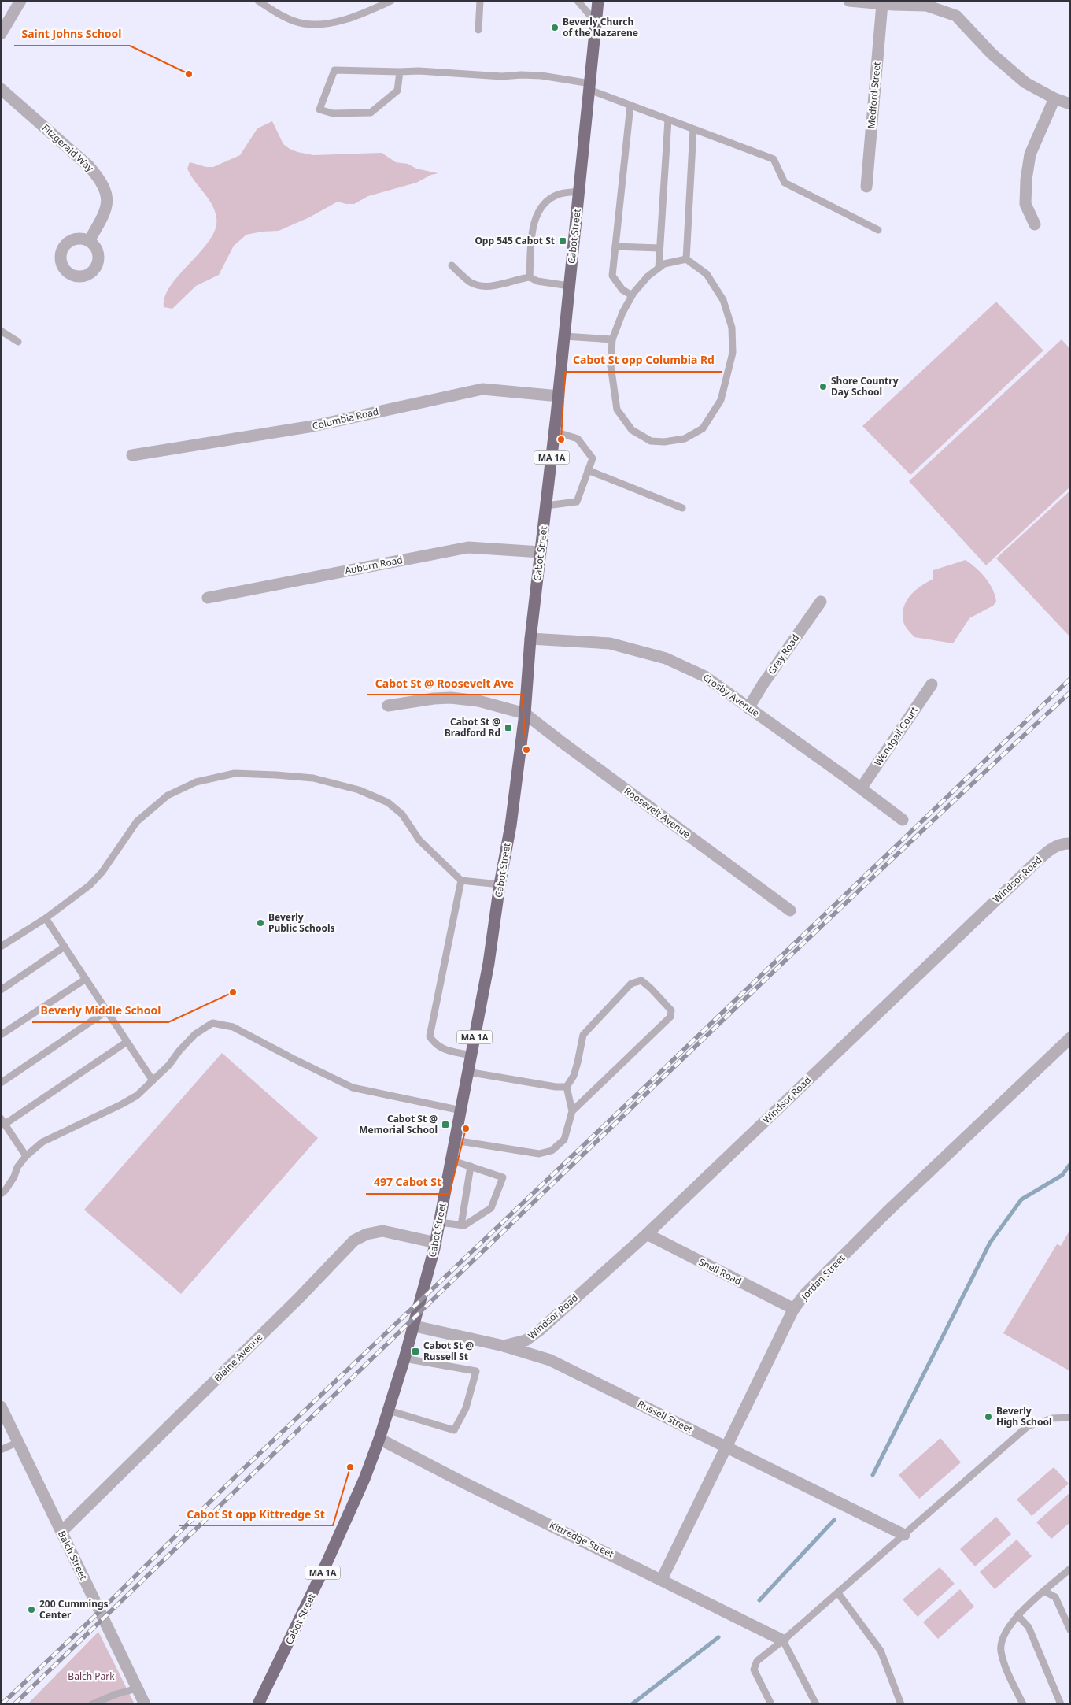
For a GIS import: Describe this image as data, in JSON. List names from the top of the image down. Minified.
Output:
{"streets":{"highway":["Cabot Street","MA 1A"],"street":["Medford Street","Fitzgerald Way","Columbia Road","Auburn Road","Gray Road","Crosby Avenue","Wendgail Court","Roosevelt Avenue","Windsor Road","Snell Road","Jordan Street","Blaine Avenue","Russell Street","Kittredge Street","Balch Street"]},"crossings":[["Cabot Street","Columbia Road"],["Cabot Street","Auburn Road"],["Cabot Street","Crosby Avenue"],["Cabot Street","Roosevelt Avenue"],["Cabot Street","Blaine Avenue"],["Cabot Street","Russell Street"],["Cabot Street","Kittredge Street"],["Gray Road","Crosby Avenue"],["Crosby Avenue","Wendgail Court"],["Windsor Road","Snell Road"],["Windsor Road","Russell Street"],["Snell Road","Jordan Street"],["Jordan Street","Russell Street"],["Jordan Street","Kittredge Street"],["Blaine Avenue","Balch Street"]],"parks":["Balch Park"],"places":{"other":["Beverly Church of the Nazarene","Saint Johns School","Shore Country Day School","Cabot St opp Columbia Rd","Cabot St @ Roosevelt Ave","Beverly Public Schools","Beverly Middle School","497 Cabot St","Beverly High School","Cabot St opp Kittredge St","200 Cummings Center"],"transit":["Opp 545 Cabot St","Cabot St @ Bradford Rd","Cabot St @ Memorial School","Cabot St @ Russell St"]}}
